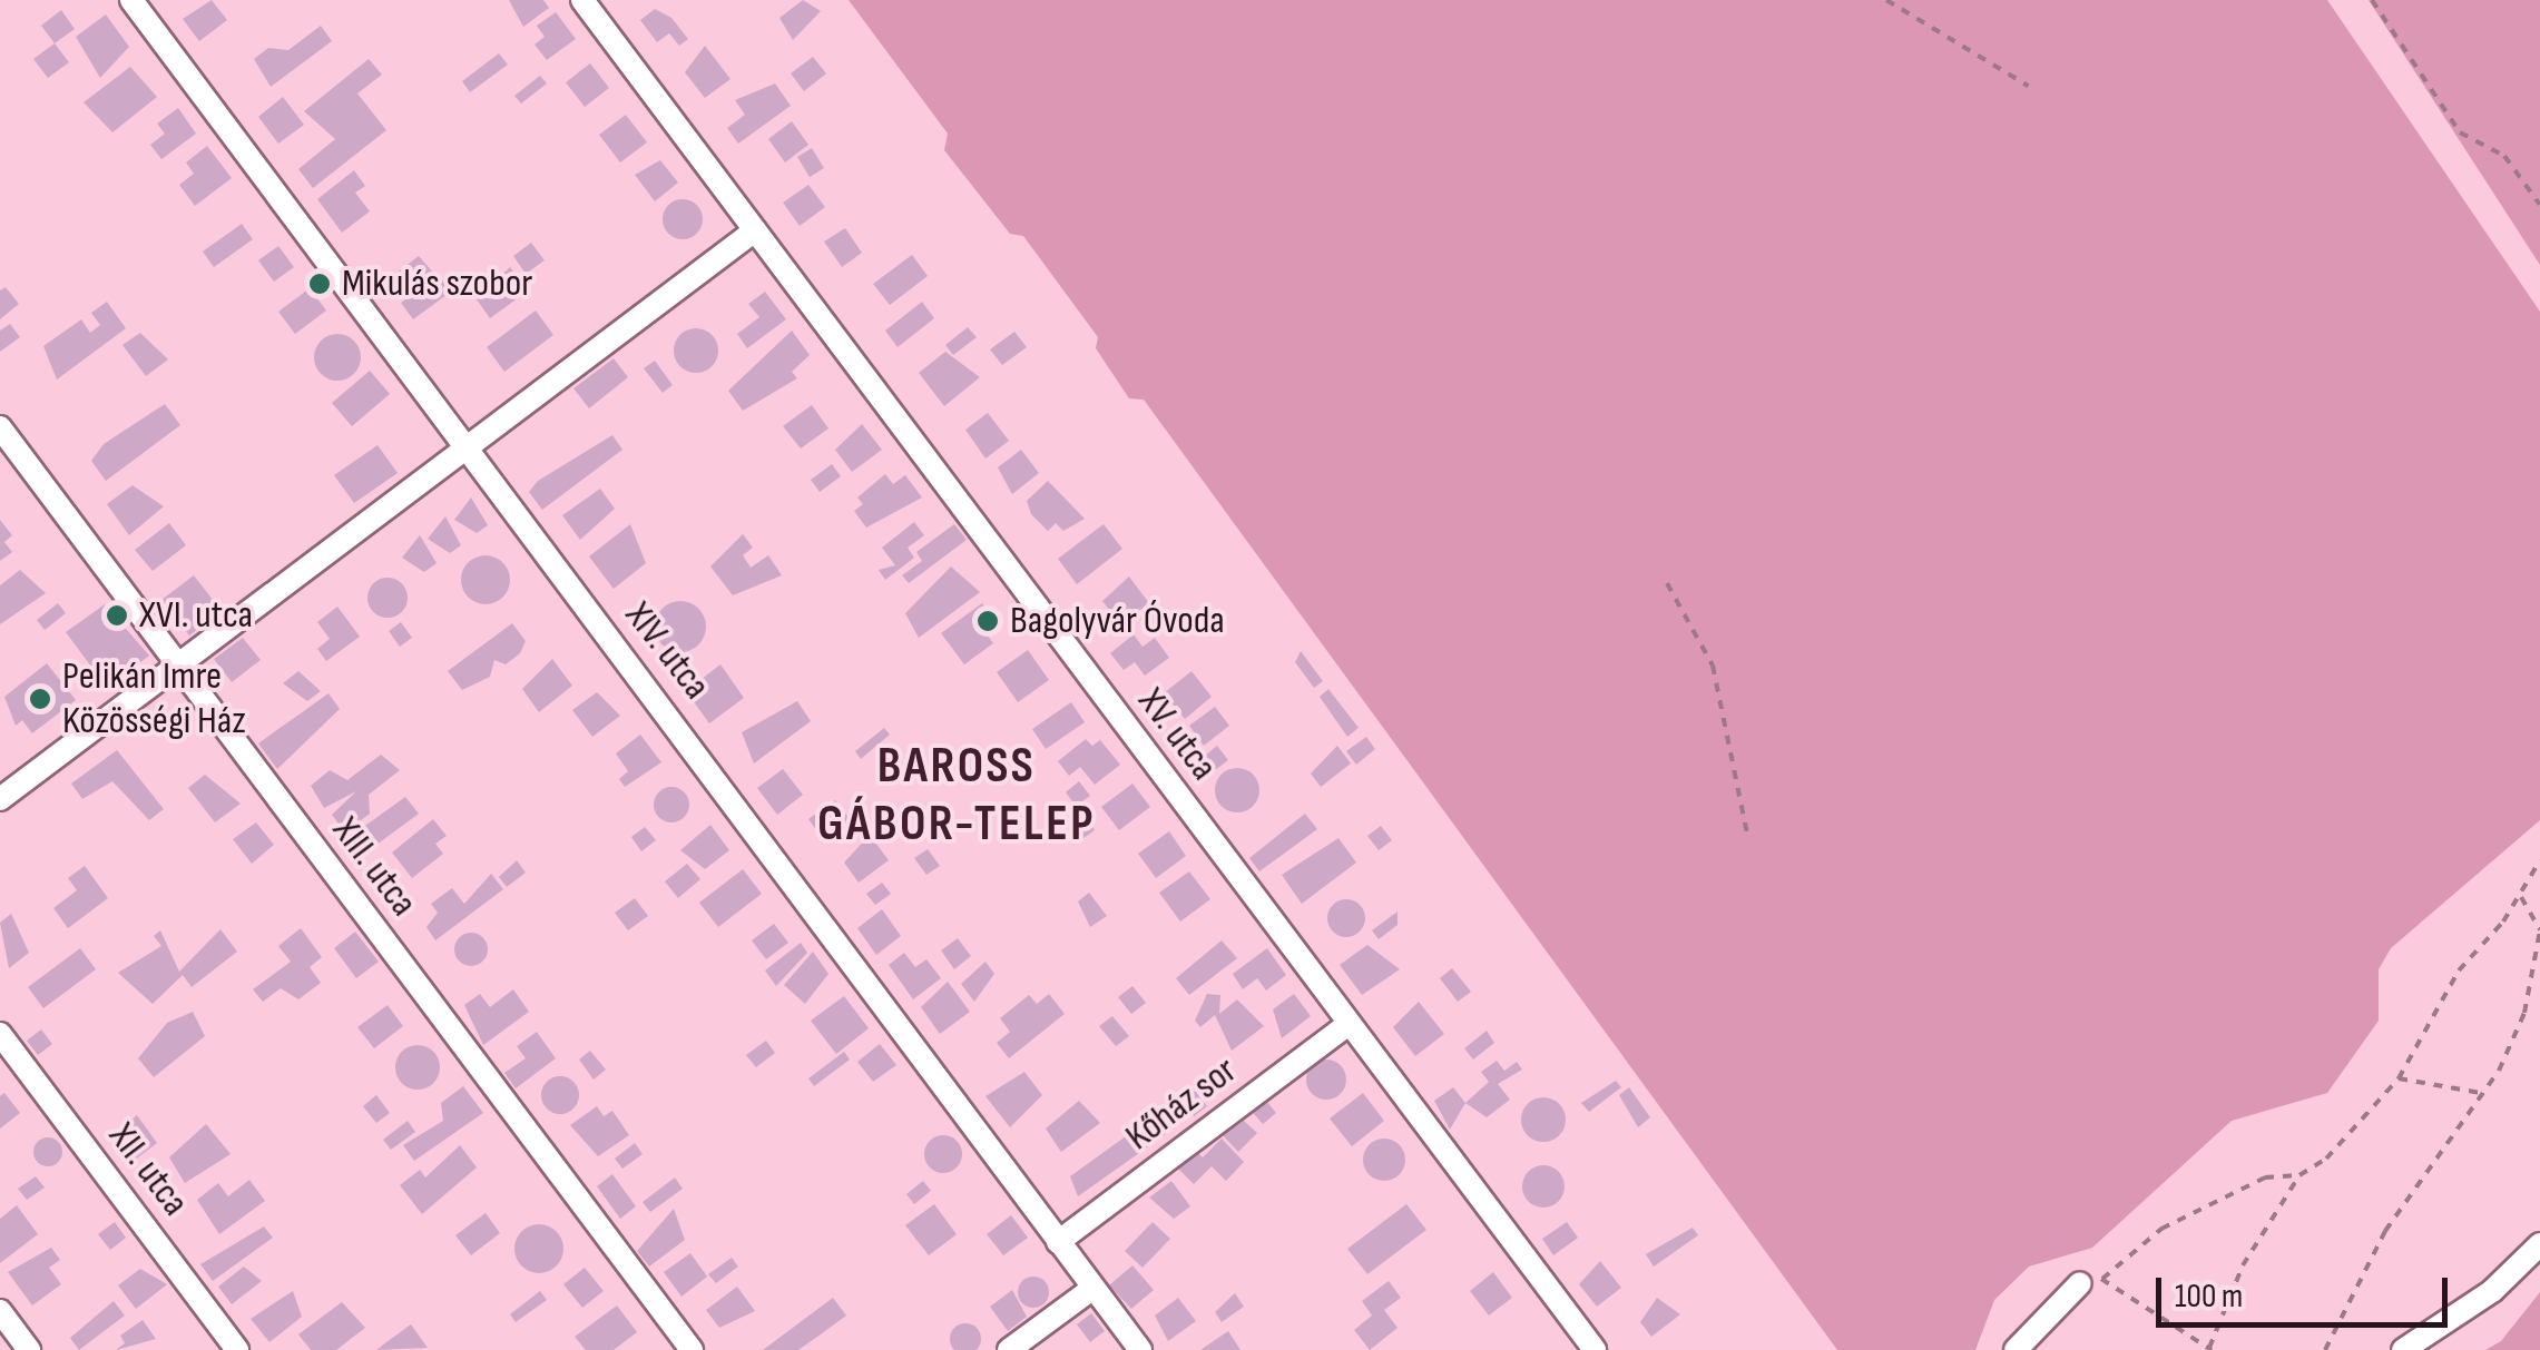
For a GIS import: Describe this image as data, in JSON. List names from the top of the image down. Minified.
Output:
{"streets":{"street":["XIV. utca","XV. utca","XIII. utca","Kőház sor","XII. utca"]},"crossings":[["XIV. utca","Kőház sor"],["XV. utca","Kőház sor"]],"districts":["BAROSS GÁBOR-TELEP"],"places":["Mikulás szobor","XVI. utca","Bagolyvár Óvoda","Pelikán Imre Közösségi Ház"],"scale_bar":"100 m"}
